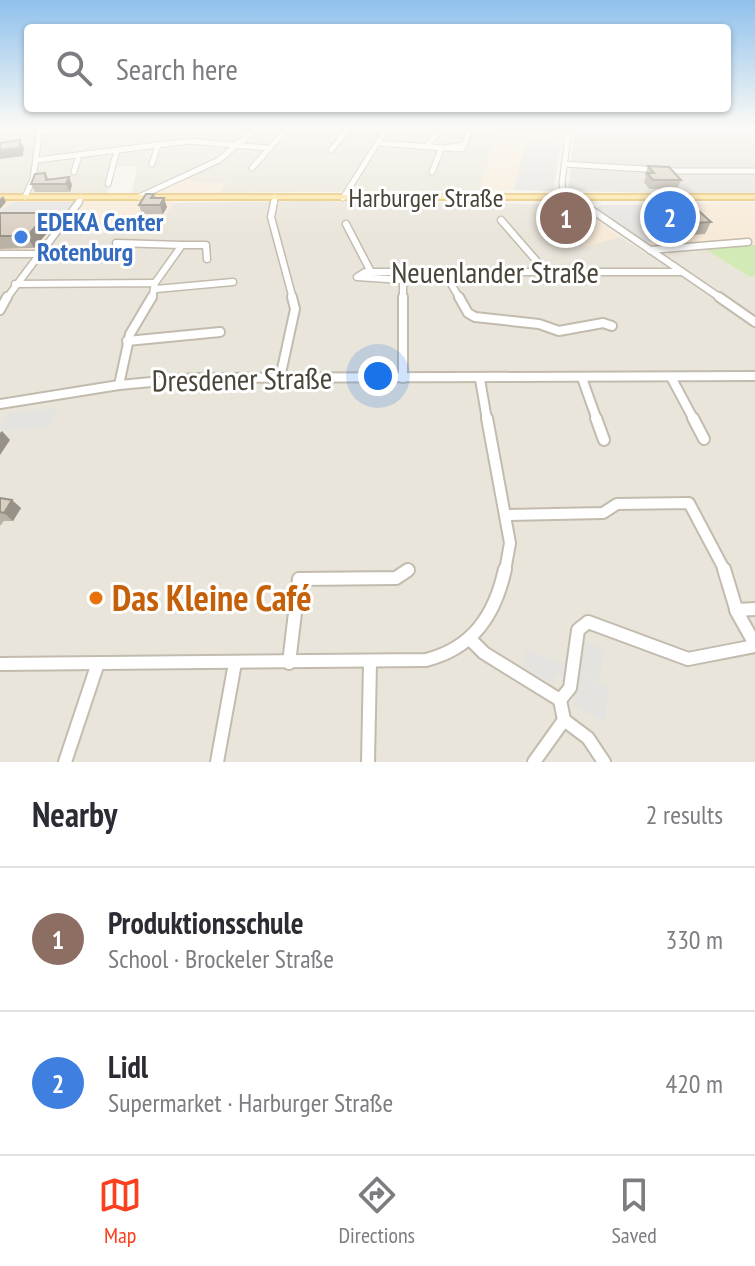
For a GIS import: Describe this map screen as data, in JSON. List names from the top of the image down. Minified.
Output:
{"streets":{"main road":["Harburger Straße"],"street":["Neuenlander Straße","Dresdener Straße"]},"places":["EDEKA Center Rotenburg","Das Kleine Café"],"page":{"search":"Search here","pins":["2","1"],"heading":["Nearby","2 results"],"list":[{"mark":"1","name":"Produktionsschule","note":"School · Brockeler Straße","value":"330 m"},{"mark":"2","name":"Lidl","note":"Supermarket · Harburger Straße","value":"420 m"}],"nav":["Map","Directions","Saved"]}}
